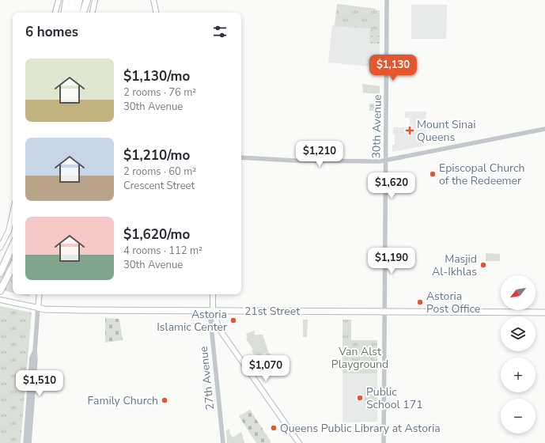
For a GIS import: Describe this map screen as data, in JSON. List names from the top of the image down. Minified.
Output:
{"streets":{"main road":["21st Street"],"street":["30th Avenue","27th Avenue"]},"crossings":[["30th Avenue","21st Street"],["21st Street","27th Avenue"]],"parks":["Van Alst Playground"],"places":{"health":["Mount Sinai Queens"],"other":["Episcopal Church of the Redeemer","Masjid Al-Ikhlas","Astoria Post Office","Astoria Islamic Center","Public School 171","Family Church","Queens Public Library at Astoria"]},"north":"bottom left","page":{"heading":"6 homes","list":[{"name":"$1,130/mo","note":"2 rooms · 76 m² · 30th Avenue"},{"name":"$1,210/mo","note":"2 rooms · 60 m² · Crescent Street"},{"name":"$1,620/mo","note":"4 rooms · 112 m² · 30th Avenue"}],"price":["$1,130","$1,210","$1,620","$1,190","$1,070","$1,510"],"map_buttons":["+","−"]}}
